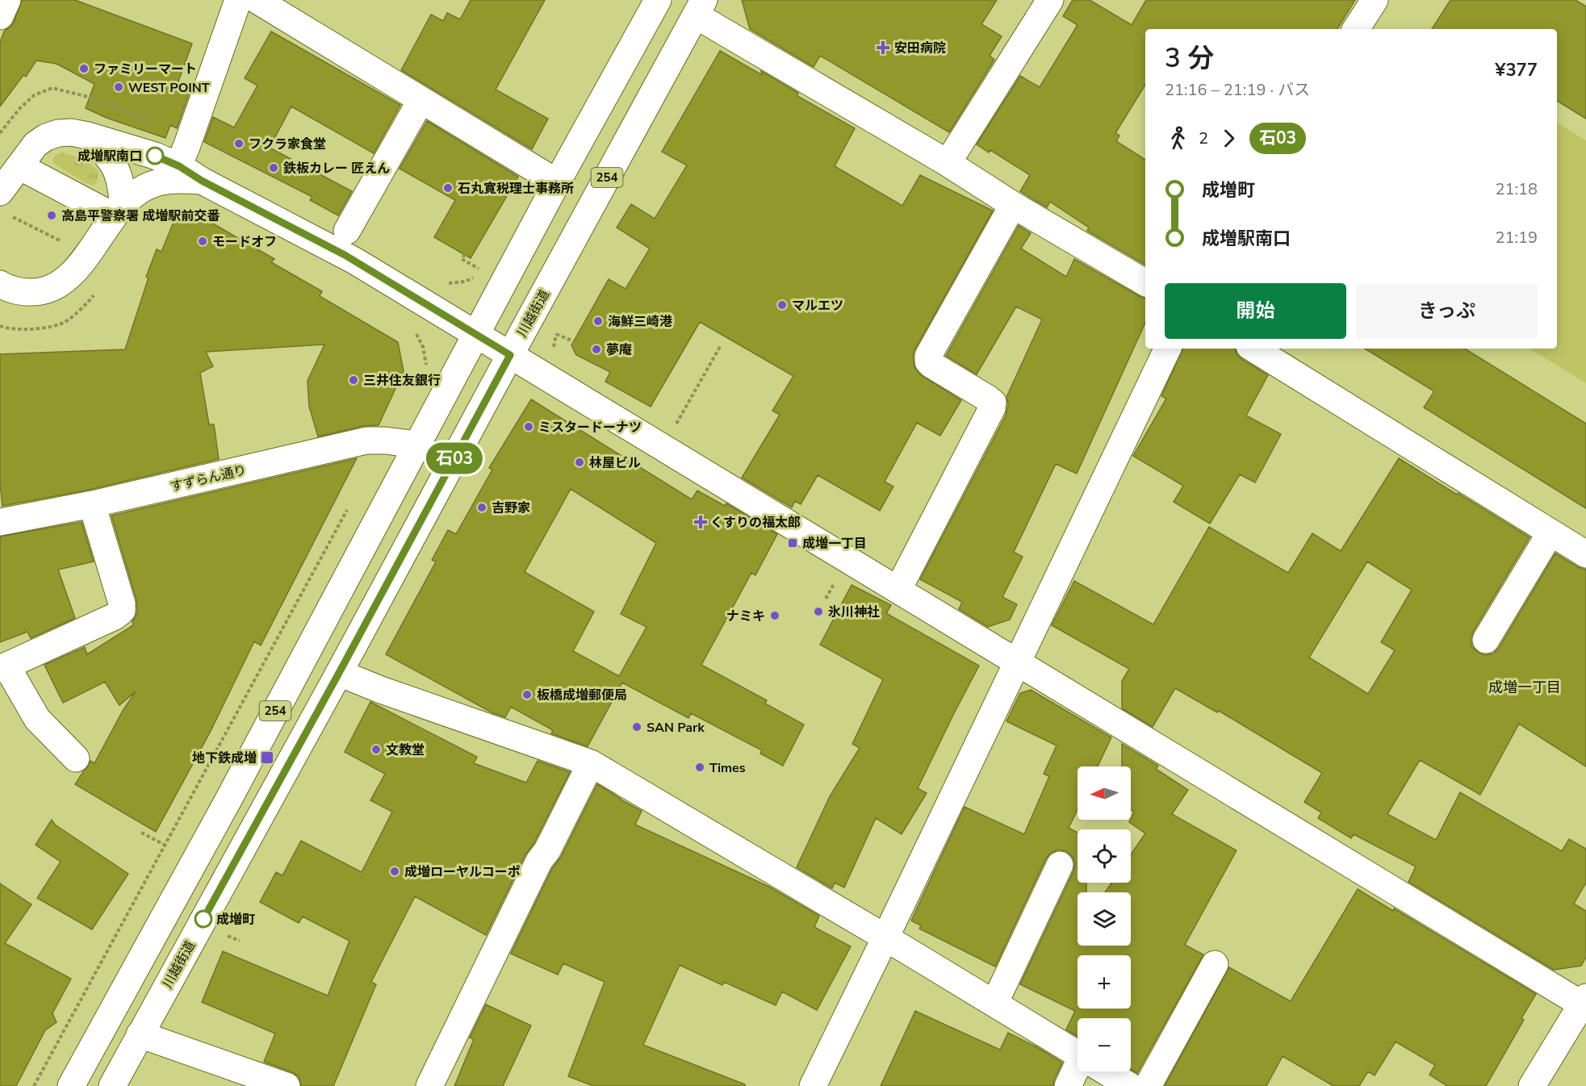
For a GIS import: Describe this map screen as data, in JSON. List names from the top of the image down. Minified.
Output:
{"streets":{"main road":["254","川越街道","すずらん通り"]},"crossings":[["254","すずらん通り"]],"districts":["成増一丁目"],"places":{"health":["安田病院","くすりの福太郎"],"other":["ファミリーマート","WEST POINT","フクラ家食堂","成増駅南口","鉄板カレー 匠えん","石丸寛税理士事務所","高島平警察署 成増駅前交番","モードオフ","マルエツ","海鮮三崎港","夢庵","三井住友銀行","ミスタードーナツ","林屋ビル","吉野家","氷川神社","ナミキ","板橋成増郵便局","SAN Park","文教堂","Times","成増ローヤルコーポ","成増町"],"transit":["成増一丁目","地下鉄成増"]},"lines":["bus line 石03"],"north":"left","page":{"on_map":"石03","heading":["3 分","21:16 – 21:19 · バス","¥377"],"legs":["2","石03"],"list":[{"name":"成増町","value":"21:18"},{"name":"成増駅南口","value":"21:19"}],"buttons":["開始","きっぷ"],"map_buttons":["+","−"]}}
